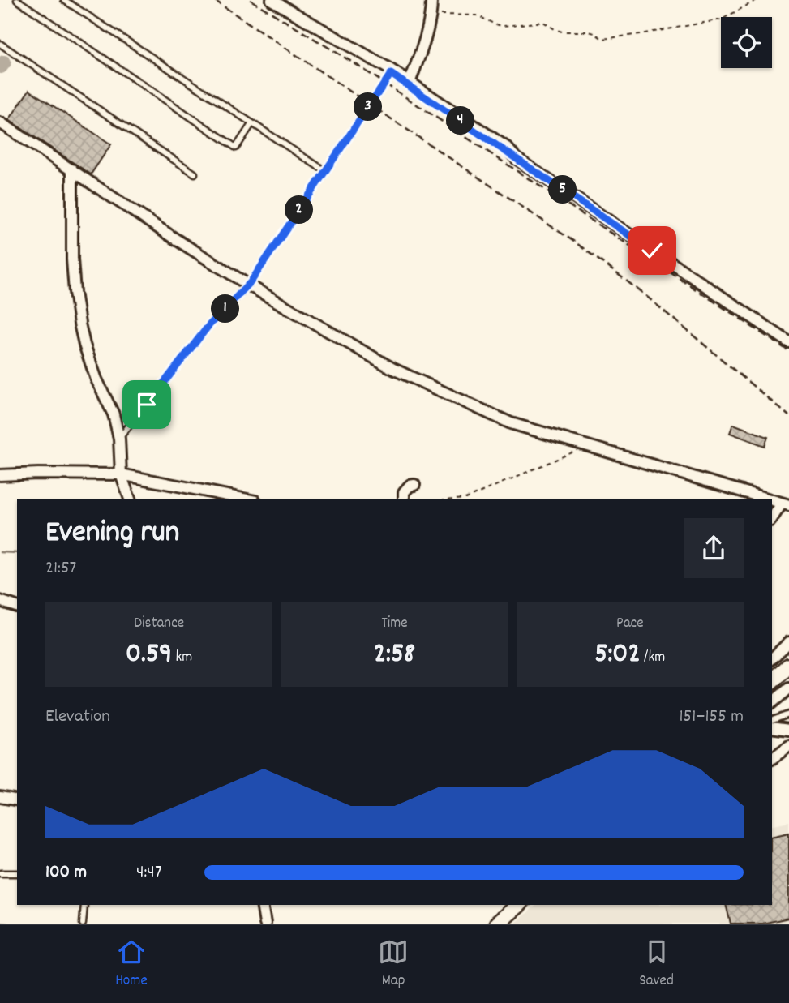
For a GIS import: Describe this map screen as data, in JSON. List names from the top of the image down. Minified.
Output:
{"page":{"pins":["3","4","5","2","1"],"heading":["Evening run","21:57"],"stats":[["Distance","0.59 km"],["Time","2:58"],["Pace","5:02 /km"]],"chart":["Elevation","151–155 m"],"list":[{"name":"100 m","note":"4:47"}],"tabs":["Home","Map","Saved"]}}
